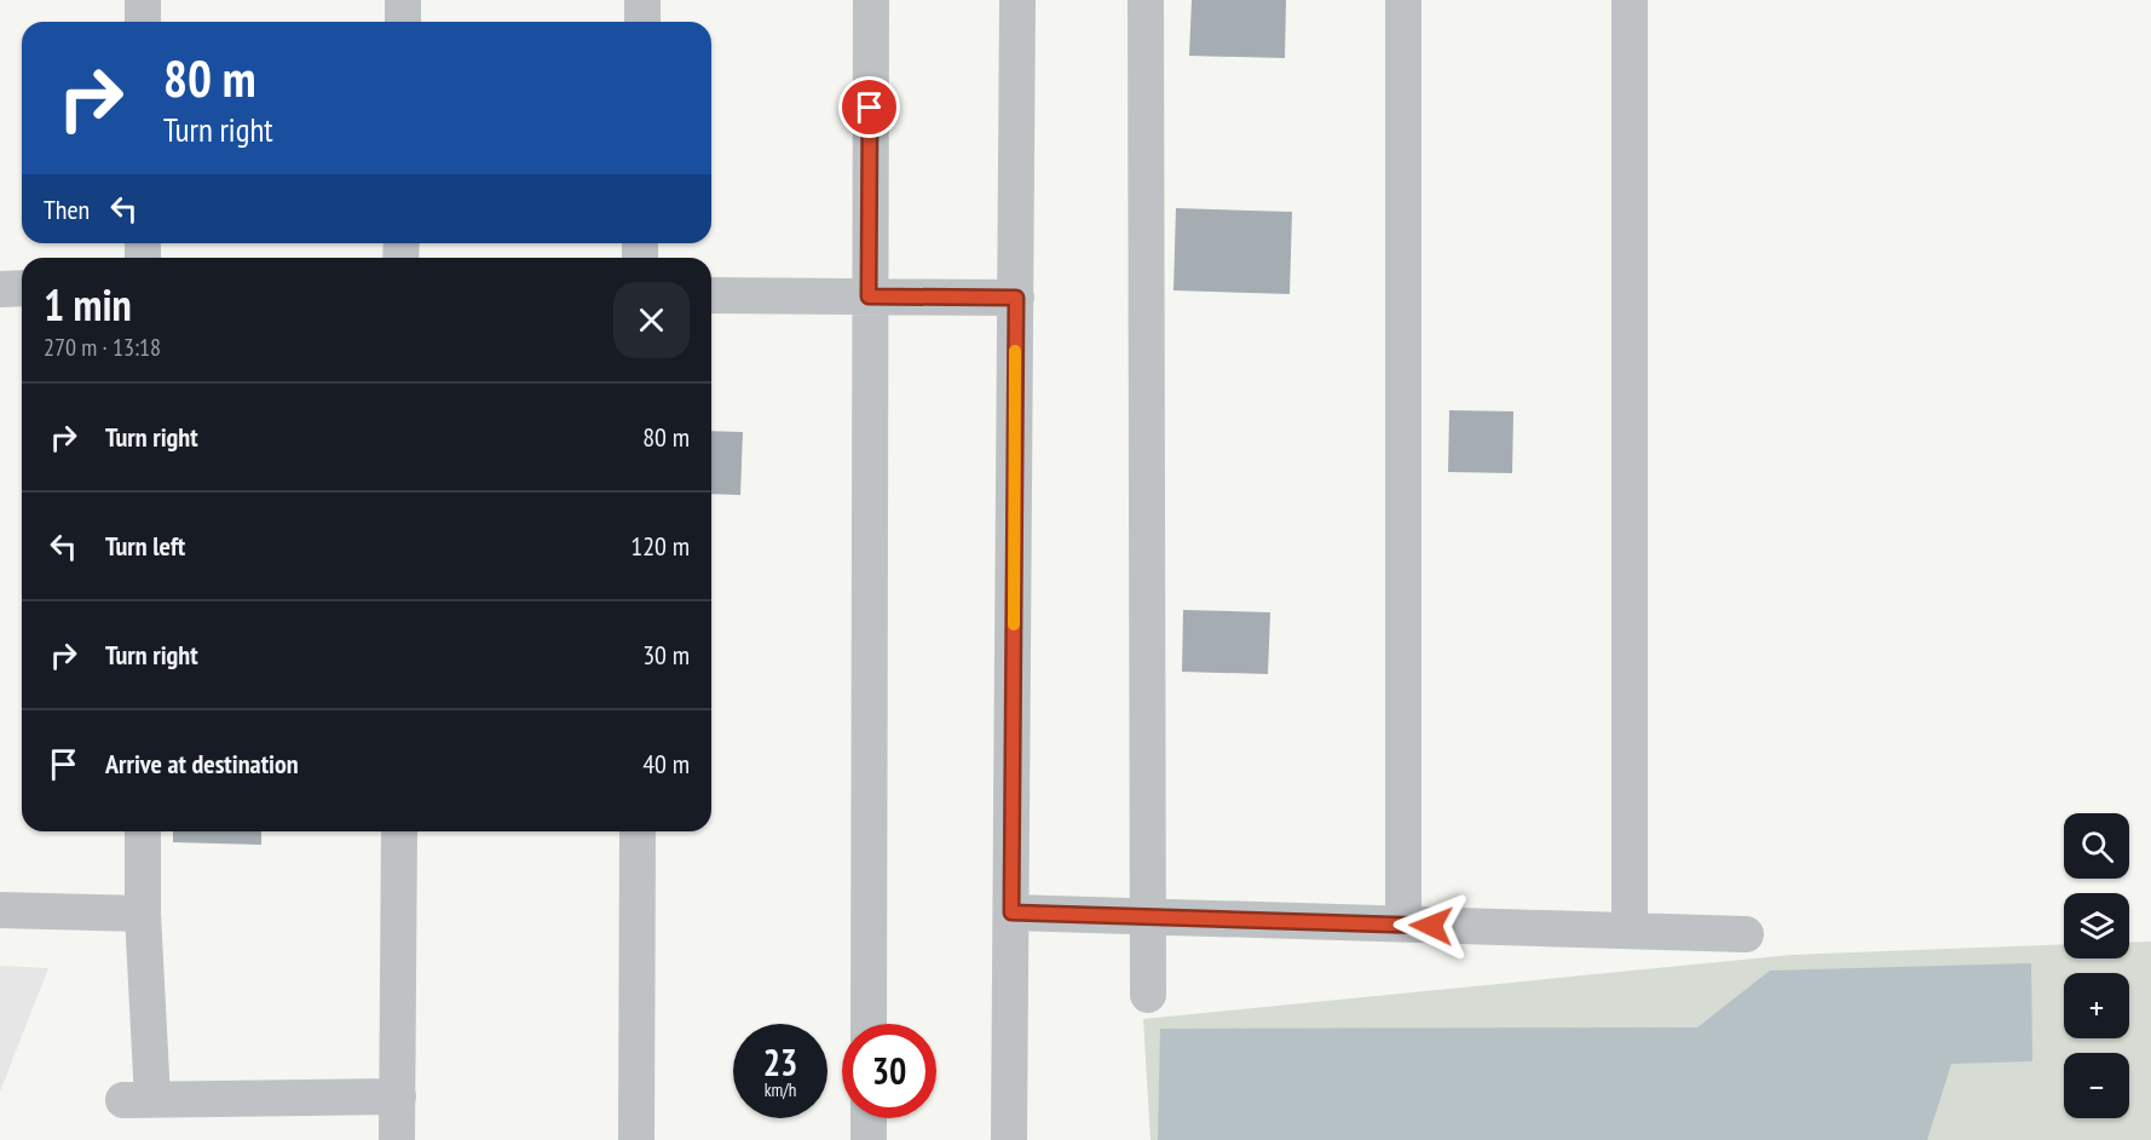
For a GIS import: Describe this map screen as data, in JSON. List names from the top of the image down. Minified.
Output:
{"page":{"turn":["80 m","Turn right"],"then":"Then","heading":["1 min","270 m · 13:18"],"list":[{"name":"Turn right","value":"80 m"},{"name":"Turn left","value":"120 m"},{"name":"Turn right","value":"30 m"},{"name":"Arrive at destination","value":"40 m"}],"map_buttons":["+","−"],"speed":"23 km/h","limit":"30"}}
